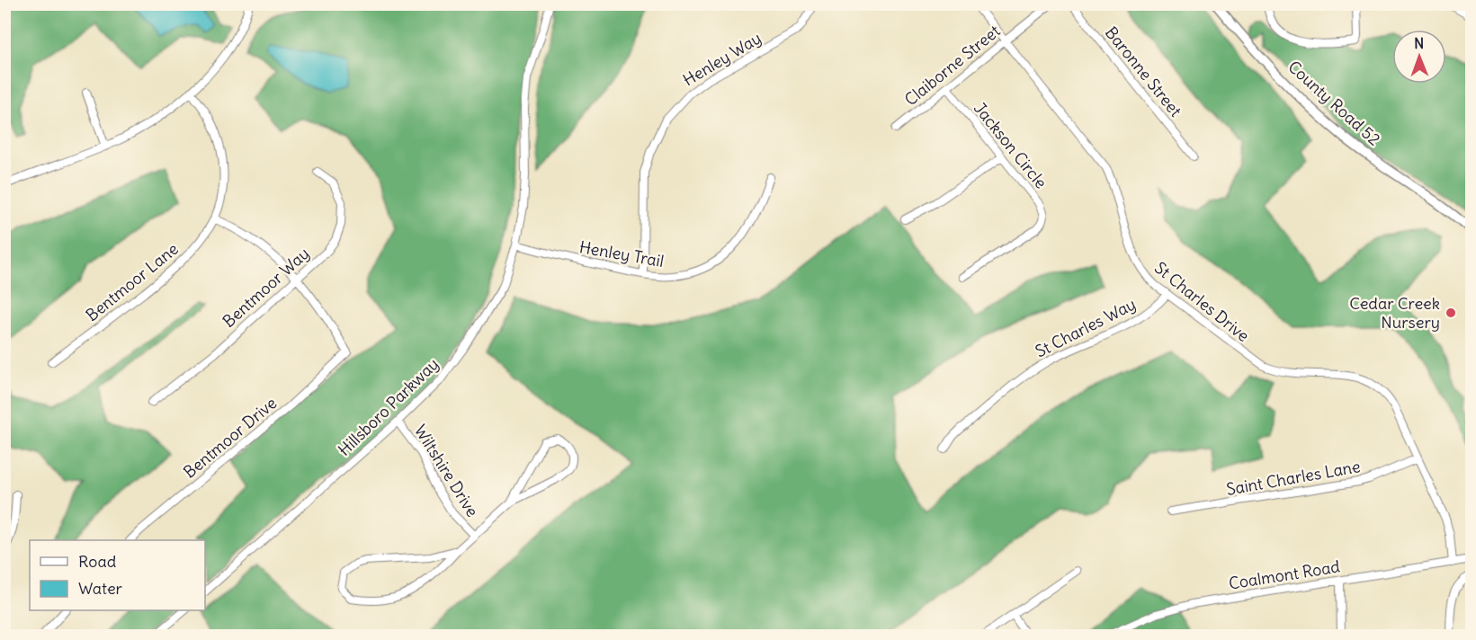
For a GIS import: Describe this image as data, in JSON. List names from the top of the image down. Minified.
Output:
{"streets":{"main road":["County Road 52"],"street":["Henley Way","Claiborne Street","Baronne Street","Jackson Circle","Henley Trail","Bentmoor Lane","Bentmoor Way","St Charles Drive","St Charles Way","Hillsboro Parkway","Bentmoor Drive","Wiltshire Drive","Saint Charles Lane","Coalmont Road"]},"crossings":[["Henley Way","Henley Trail"],["Claiborne Street","Jackson Circle"],["Claiborne Street","St Charles Drive"],["Henley Trail","Hillsboro Parkway"],["Bentmoor Way","Bentmoor Drive"],["St Charles Drive","St Charles Way"],["St Charles Drive","Saint Charles Lane"],["St Charles Drive","Coalmont Road"],["Hillsboro Parkway","Wiltshire Drive"]],"places":["Cedar Creek Nursery"],"legend":["Road","Water"],"north":"top"}
